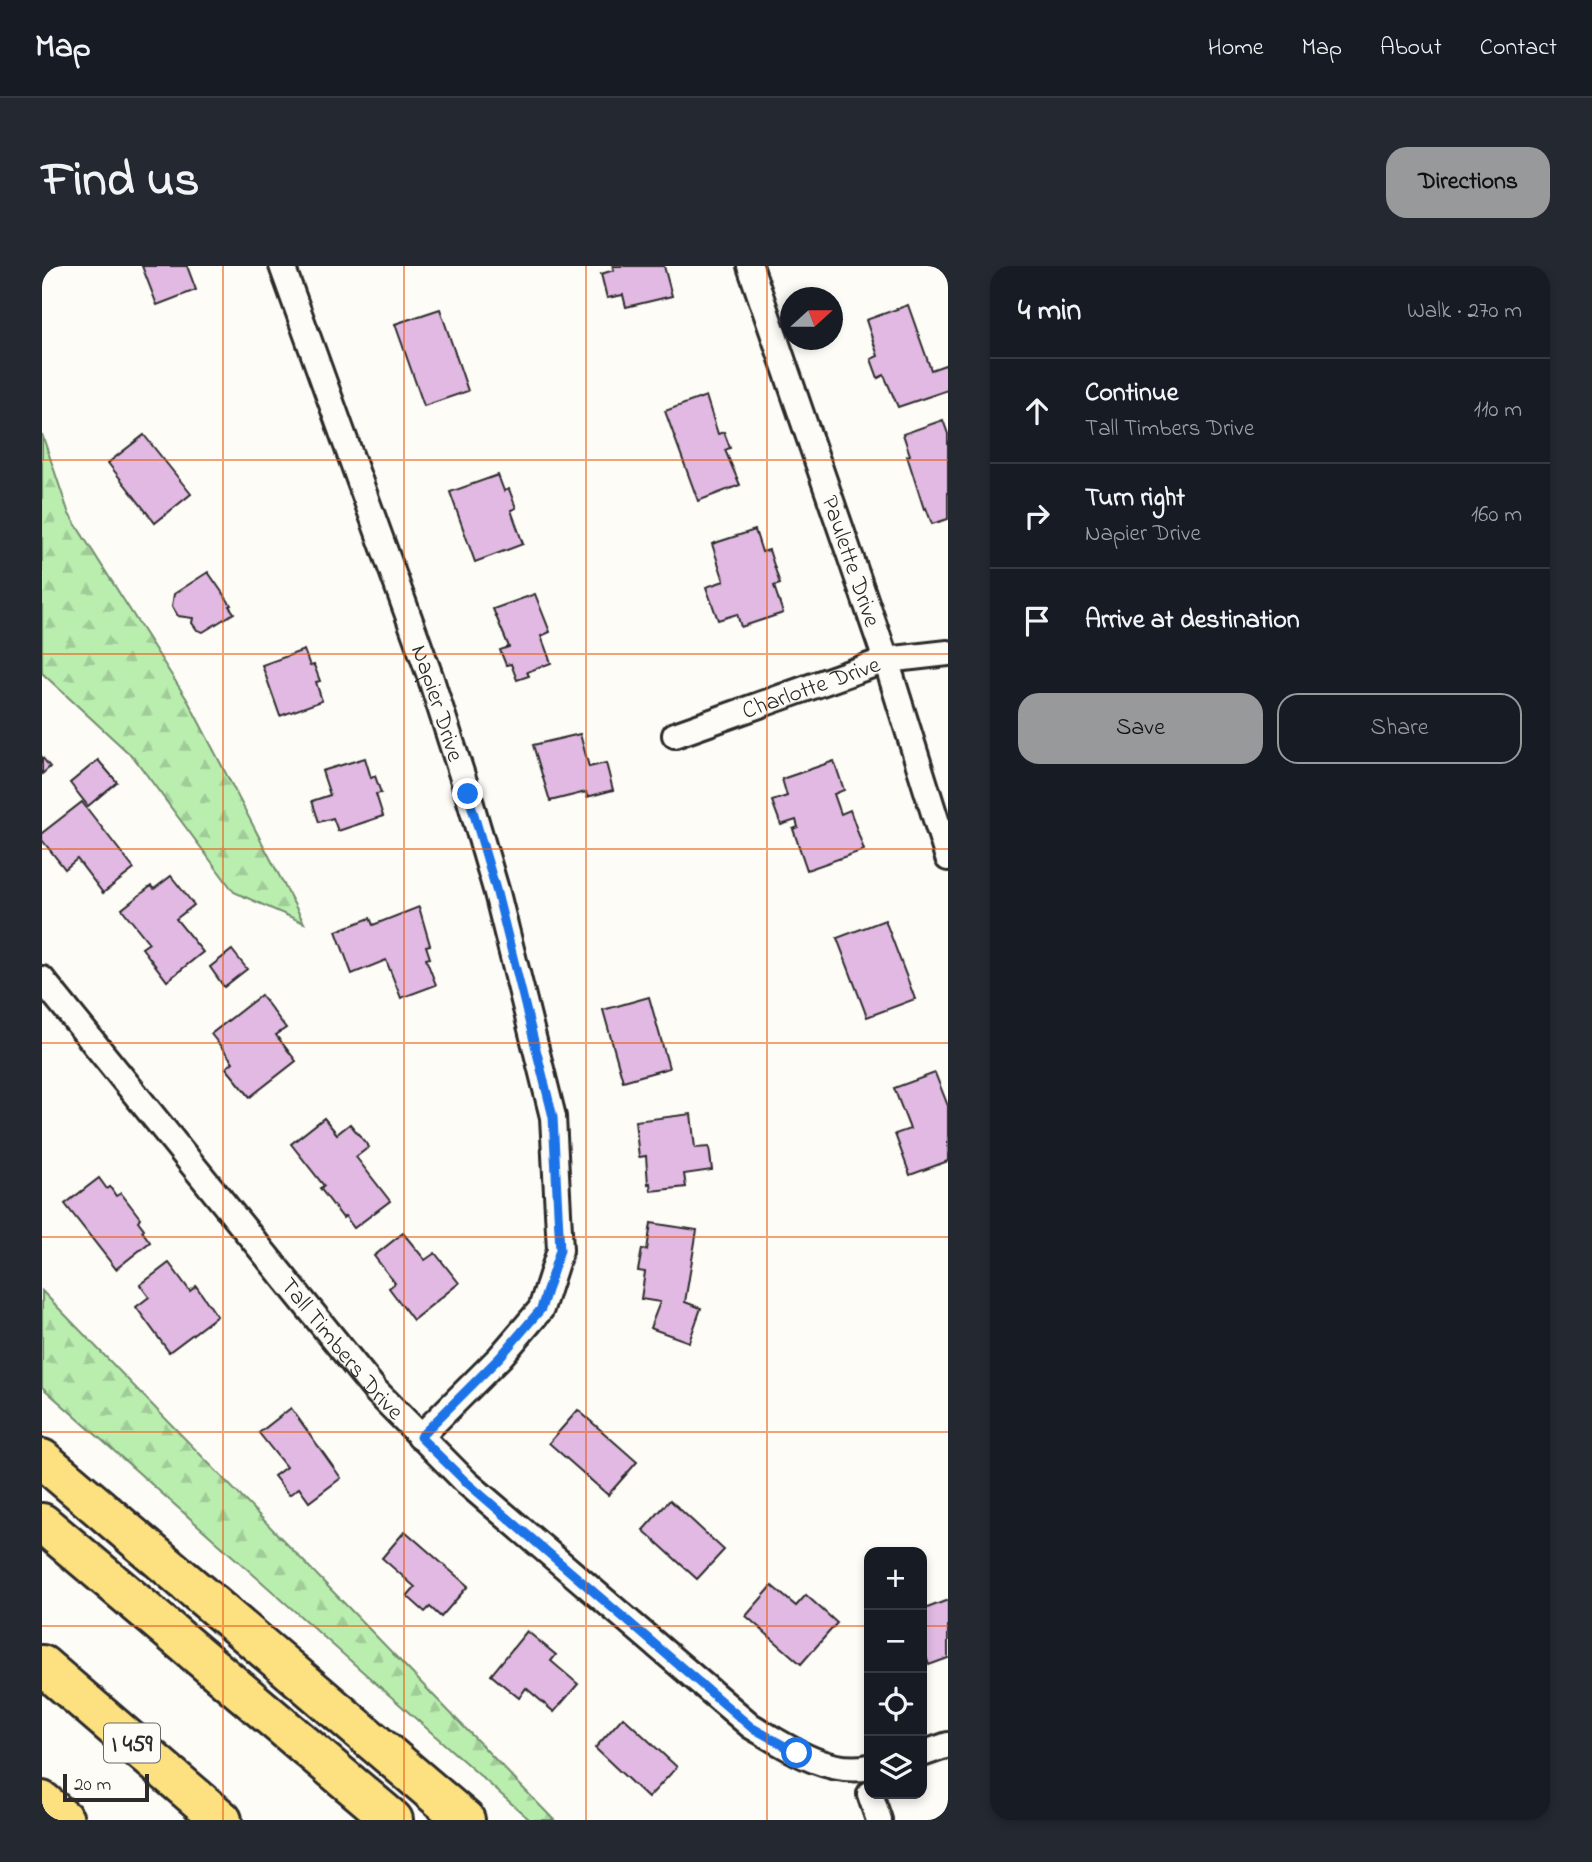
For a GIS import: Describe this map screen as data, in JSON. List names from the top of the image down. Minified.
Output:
{"streets":{"highway":["I 459"],"street":["Paulette Drive","Charlotte Drive","Napier Drive","Tall Timbers Drive"]},"crossings":[["Paulette Drive","Charlotte Drive"],["Napier Drive","Tall Timbers Drive"]],"scale_bar":"20 m","north":"right","page":{"header":"Map","nav":["Home","Map","About","Contact"],"title":"Find us","buttons":["Directions",["Save","Share"]],"heading":["4 min","Walk · 270 m"],"list":[["Continue","Tall Timbers Drive","110 m"],["Turn right","Napier Drive","160 m"],"Arrive at destination"],"map_buttons":["+","−"],"scale":"20 m"}}
